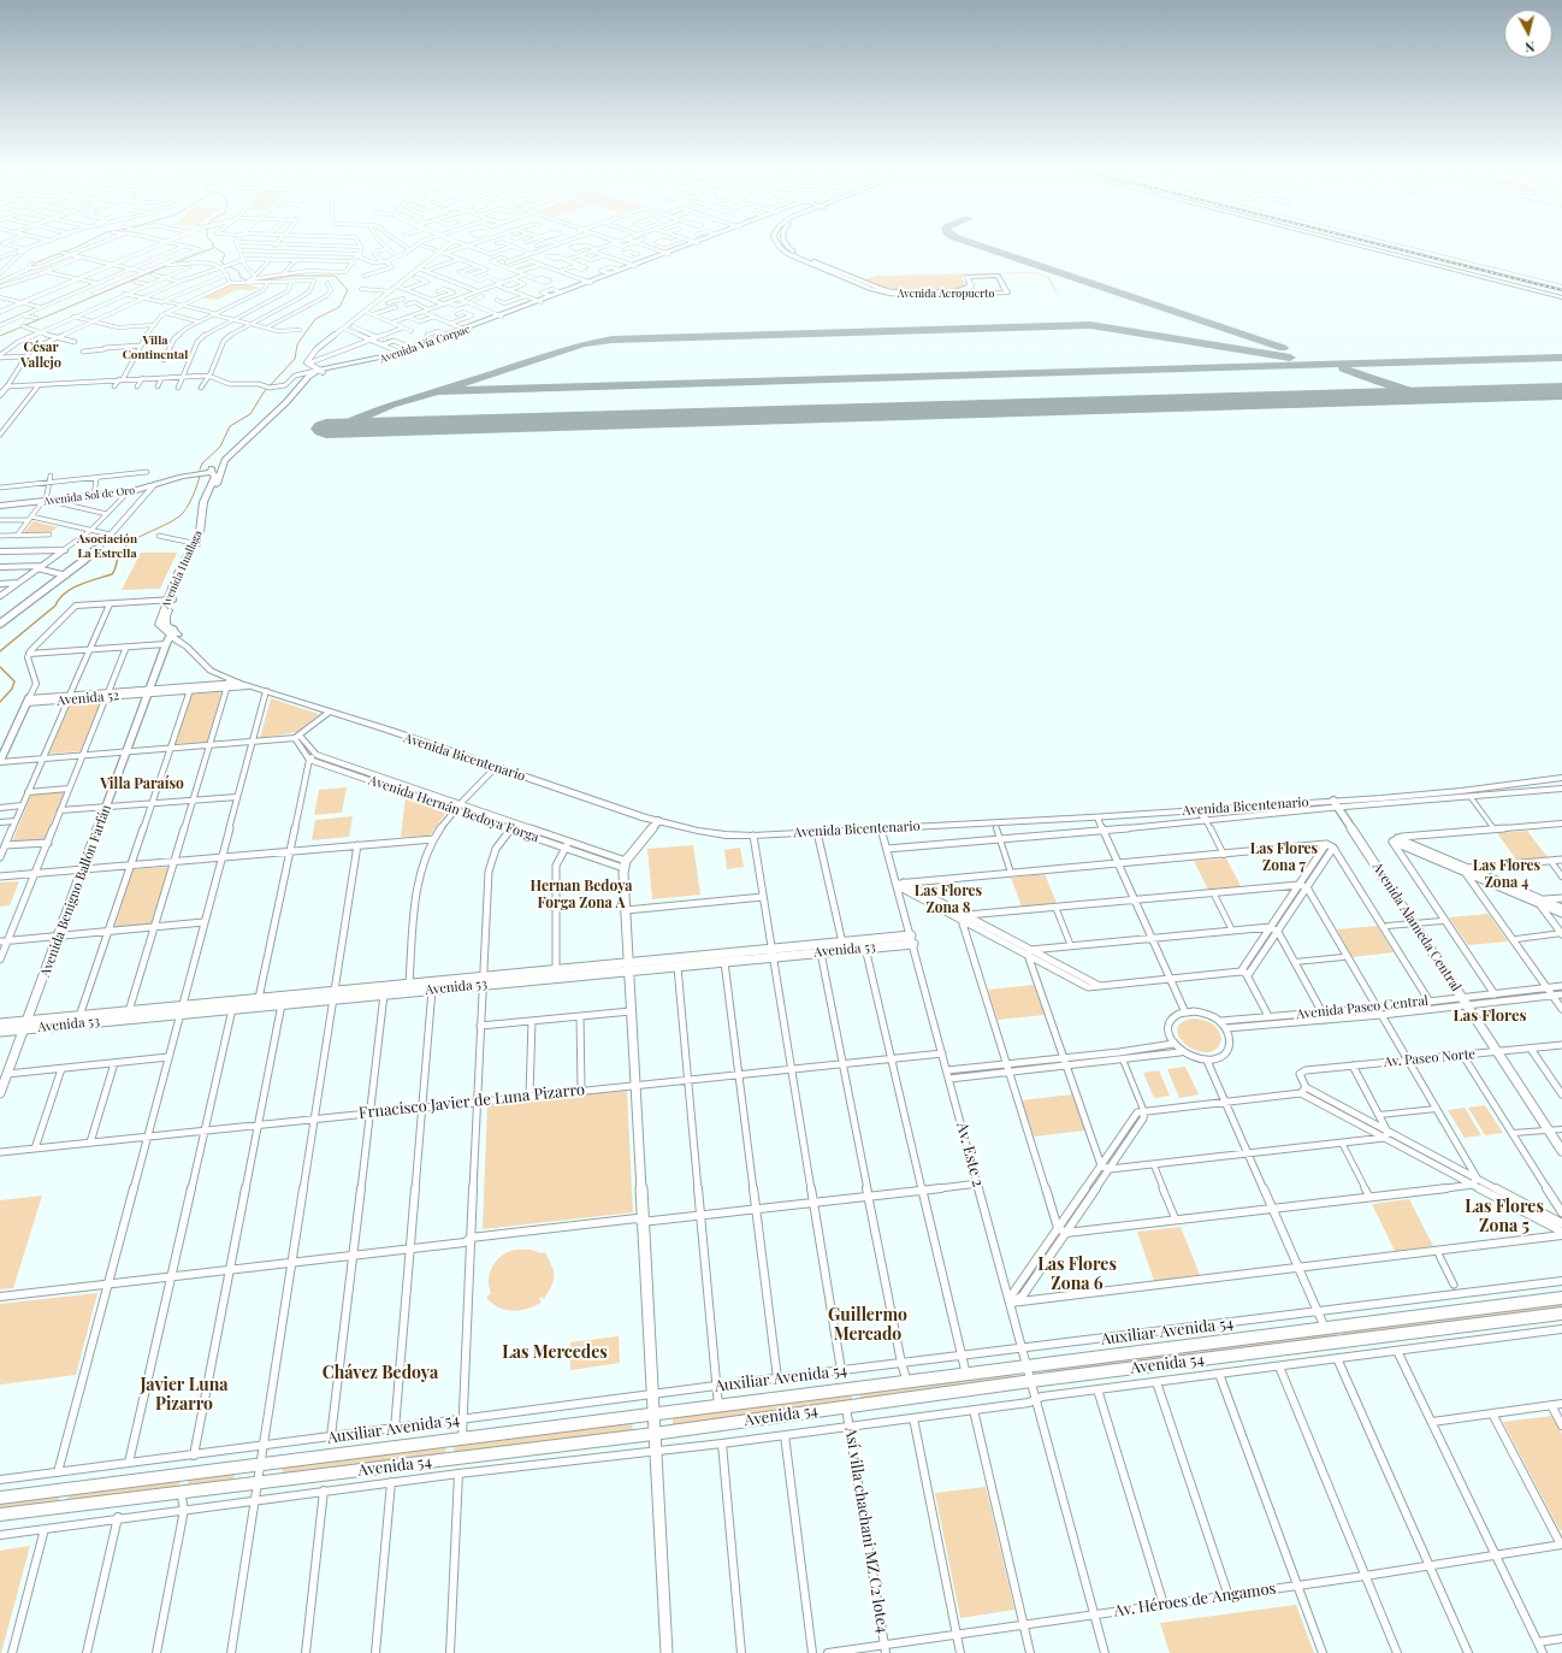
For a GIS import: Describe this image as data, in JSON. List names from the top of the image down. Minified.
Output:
{"streets":{"main road":["Avenida Aeropuerto","Avenida Vía Corpac","Avenida Sol de Oro","Avenida Huallaga","Avenida Bicentenario","Avenida 54"],"street":["Avenida 52","Avenida Hernán Bedoya Forga","Avenida Benigno Ballón Farfán","Avenida Alameda Central","Avenida 53","Avenida Paseo Central","Av. Paseo Norte","Frnacisco Javier de Luna Pizarro","Av. Este 2","Auxiliar Avenida 54","Así villa chachani MZ C2 lote4","Av. Héroes de Angamos"]},"crossings":[["Avenida Vía Corpac","Avenida Huallaga"],["Avenida Sol de Oro","Avenida Huallaga"],["Avenida Huallaga","Avenida Bicentenario"],["Avenida Huallaga","Avenida Benigno Ballón Farfán"],["Avenida 52","Avenida Bicentenario"],["Avenida 52","Avenida Benigno Ballón Farfán"],["Avenida Bicentenario","Avenida Benigno Ballón Farfán"],["Avenida Bicentenario","Avenida Alameda Central"],["Avenida Bicentenario","Av. Este 2"],["Avenida Benigno Ballón Farfán","Avenida 53"],["Avenida Alameda Central","Avenida Paseo Central"],["Avenida Alameda Central","Av. Paseo Norte"],["Avenida 53","Av. Este 2"],["Frnacisco Javier de Luna Pizarro","Av. Este 2"],["Av. Este 2","Auxiliar Avenida 54"],["Av. Este 2","Avenida 54"],["Av. Este 2","Av. Héroes de Angamos"],["Avenida 54","Así villa chachani MZ C2 lote4"],["Así villa chachani MZ C2 lote4","Av. Héroes de Angamos"]],"districts":["Villa Continental","César Vallejo","Asociación La Estrella","Villa Paraíso","Las Flores Zona 7","Las Flores Zona 4","Hernan Bedoya Forga Zona A","Las Flores Zona 8","Las Flores","Las Flores Zona 5","Las Flores Zona 6","Guillermo Mercado","Las Mercedes","Chávez Bedoya","Javier Luna Pizarro"],"north":"bottom"}
